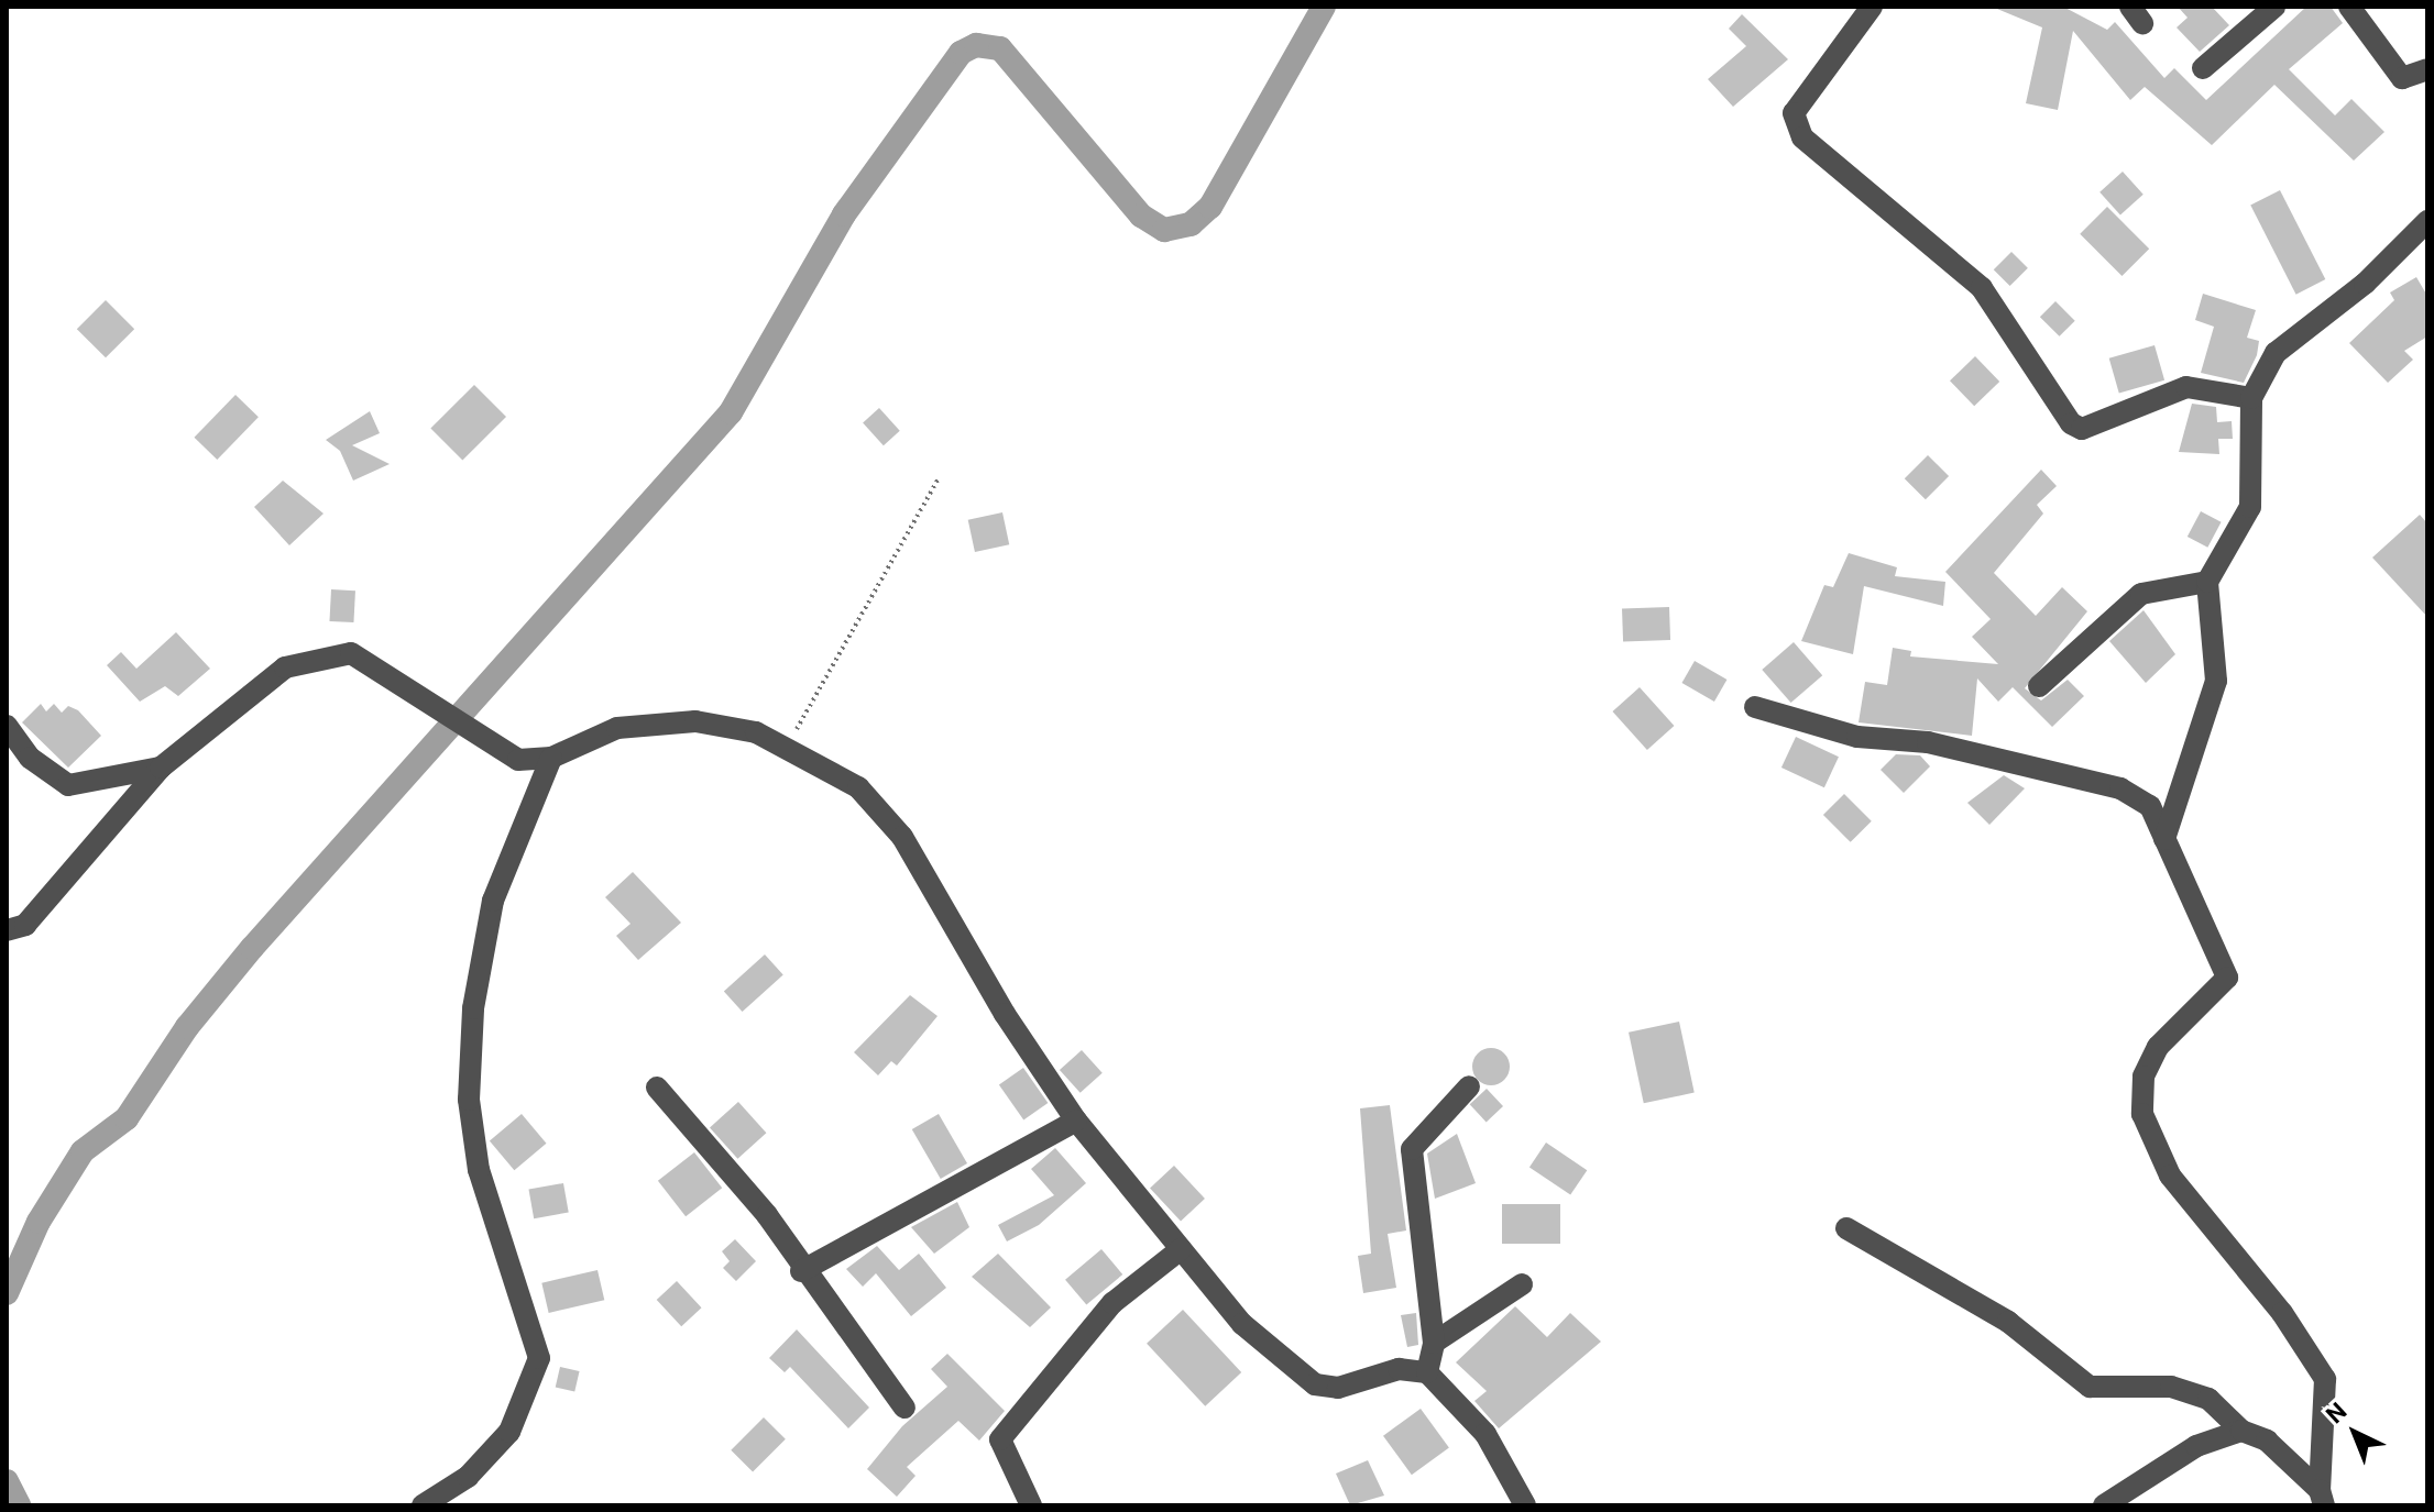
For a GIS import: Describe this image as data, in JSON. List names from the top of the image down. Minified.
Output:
{"north":"top left"}
